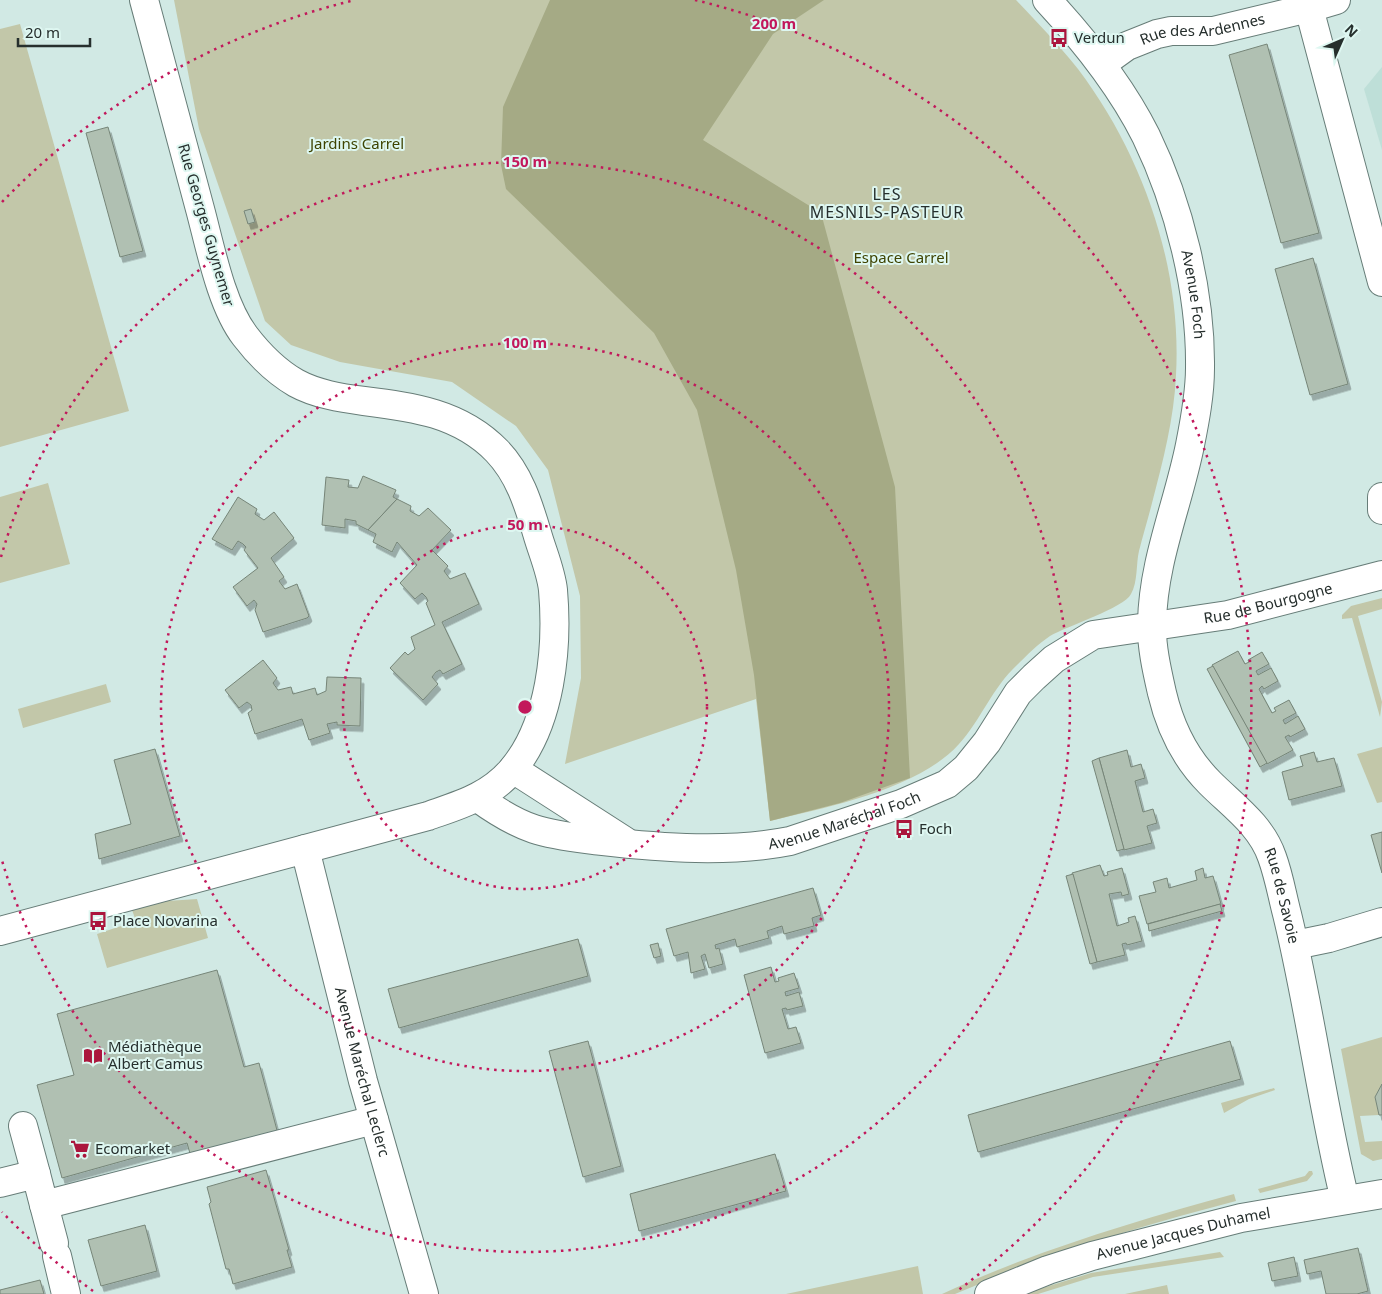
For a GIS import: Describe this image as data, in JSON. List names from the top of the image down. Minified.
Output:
{"streets":{"street":["Rue des Ardennes","Rue Georges Guynemer","Avenue Foch","Rue de Bourgogne","Avenue Maréchal Foch","Rue de Savoie","Avenue Maréchal Leclerc","Avenue Jacques Duhamel"]},"crossings":[["Rue des Ardennes","Avenue Foch"],["Avenue Foch","Rue de Bourgogne"],["Avenue Foch","Avenue Maréchal Foch"],["Avenue Foch","Rue de Savoie"],["Rue de Bourgogne","Avenue Maréchal Foch"],["Rue de Bourgogne","Rue de Savoie"],["Avenue Maréchal Foch","Rue de Savoie"],["Rue de Savoie","Avenue Jacques Duhamel"]],"districts":["LES MESNILS-PASTEUR"],"parks":["Jardins Carrel","Espace Carrel"],"places":{"bus stop":["Verdun","Foch","Place Novarina"],"library":["Médiathèque Albert Camus"],"supermarket":["Ecomarket"]},"scale_bar":"20 m","north":"top right","rings":["200 m","150 m","100 m","50 m"]}
